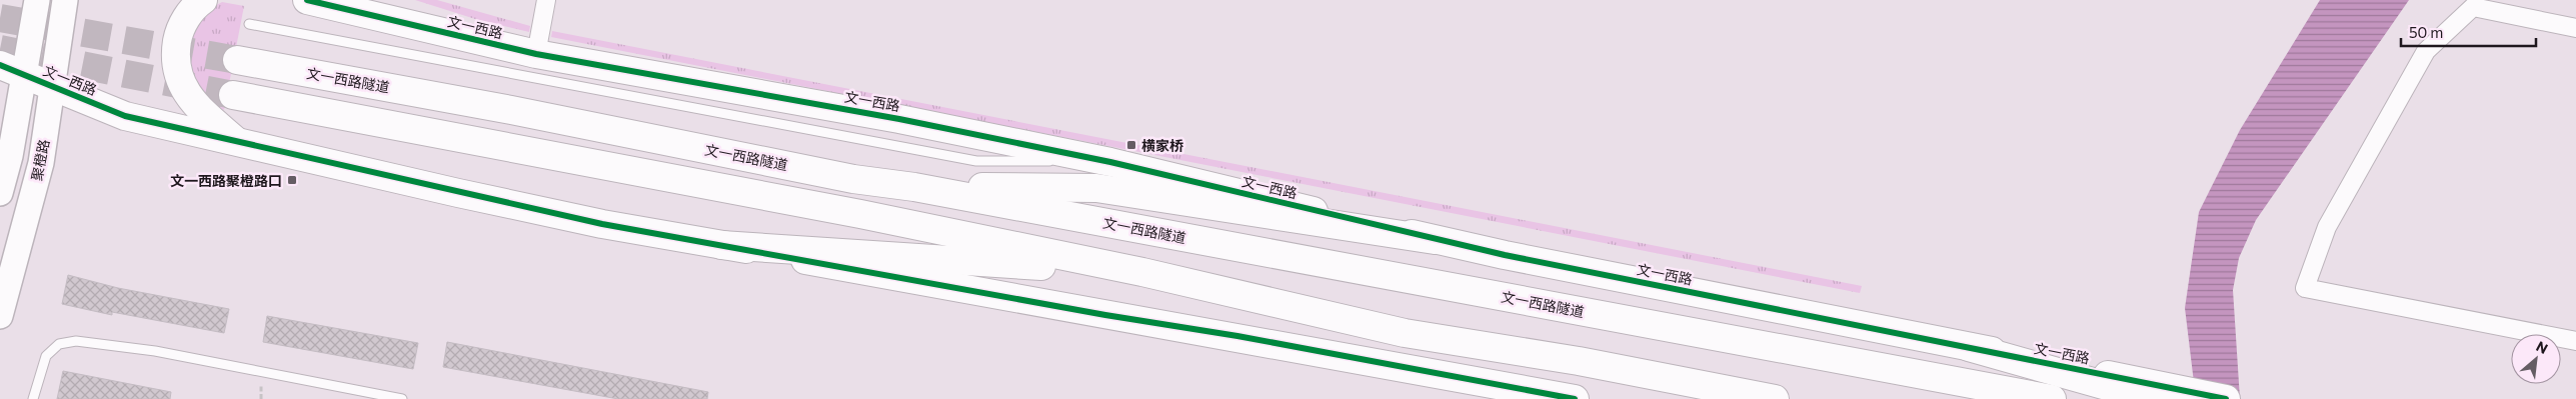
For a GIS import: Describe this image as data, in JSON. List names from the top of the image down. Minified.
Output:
{"streets":{"main road":["文一西路","文一西路隧道"],"street":["聚橙路"]},"crossings":[["文一西路","聚橙路"]],"places":{"transit":["横家桥","文一西路聚橙路口"]},"scale_bar":"50 m","north":"top right"}
